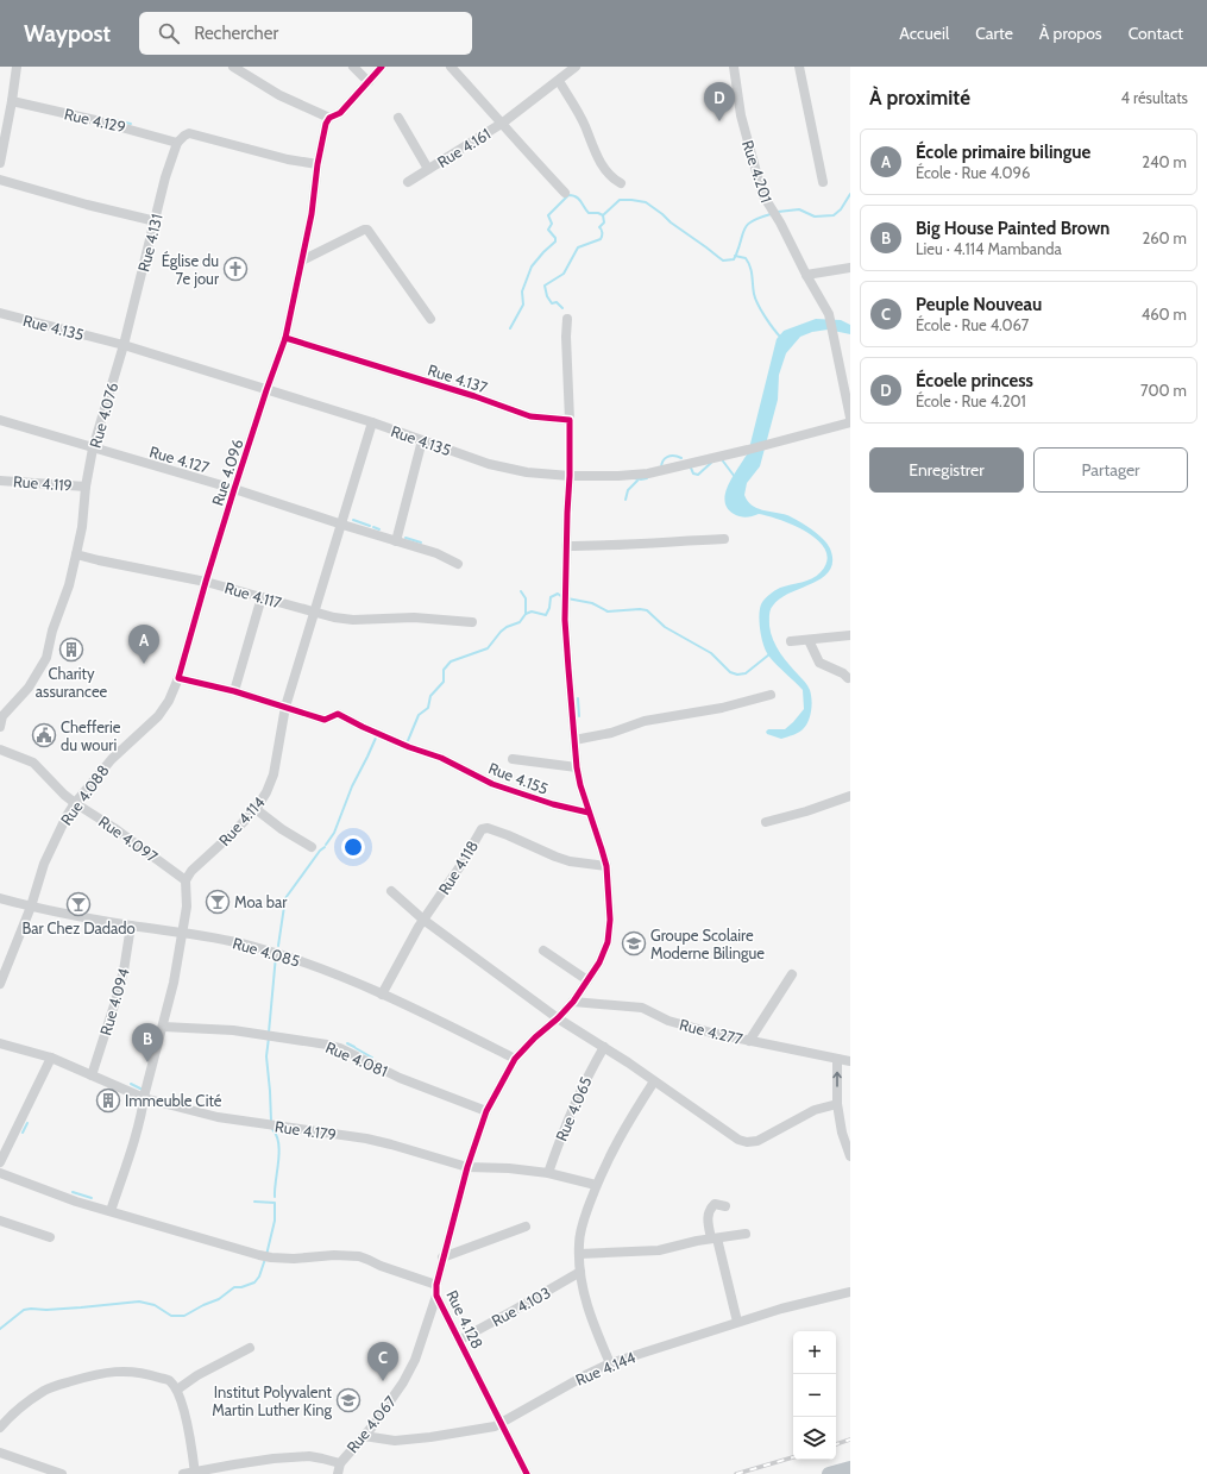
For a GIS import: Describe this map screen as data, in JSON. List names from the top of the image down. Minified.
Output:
{"streets":{"street":["Rue 4.129","Rue 4.161","Rue 4.201","Rue 4.131","Rue 4.135","Rue 4.137","Rue 4.076","Rue 4.127","Rue 4.096","Rue 4.119","Rue 4.117","Rue 4.155","Rue 4.088","Rue 4.114","Rue 4.097","Rue 4.118","Rue 4.085","Rue 4.094","Rue 4.277","Rue 4.081","Rue 4.065","Rue 4.179","Rue 4.103","Rue 4.128","Rue 4.144","Rue 4.067"]},"crossings":[["Rue 4.129","Rue 4.131"],["Rue 4.131","Rue 4.135"],["Rue 4.131","Rue 4.076"],["Rue 4.135","Rue 4.076"],["Rue 4.135","Rue 4.096"],["Rue 4.135","Rue 4.114"],["Rue 4.135","Rue 4.128"],["Rue 4.137","Rue 4.096"],["Rue 4.076","Rue 4.127"],["Rue 4.076","Rue 4.119"],["Rue 4.127","Rue 4.096"],["Rue 4.127","Rue 4.114"],["Rue 4.096","Rue 4.117"],["Rue 4.096","Rue 4.088"],["Rue 4.117","Rue 4.114"],["Rue 4.155","Rue 4.114"],["Rue 4.155","Rue 4.128"],["Rue 4.088","Rue 4.097"],["Rue 4.088","Rue 4.085"],["Rue 4.114","Rue 4.097"],["Rue 4.118","Rue 4.085"],["Rue 4.118","Rue 4.128"],["Rue 4.085","Rue 4.094"],["Rue 4.085","Rue 4.128"],["Rue 4.094","Rue 4.179"],["Rue 4.277","Rue 4.128"],["Rue 4.081","Rue 4.128"],["Rue 4.065","Rue 4.179"],["Rue 4.179","Rue 4.128"],["Rue 4.103","Rue 4.128"],["Rue 4.128","Rue 4.144"],["Rue 4.128","Rue 4.067"],["Rue 4.144","Rue 4.067"]],"places":{"church":["Église du 7e jour"],"building":["Charity assurancee","Immeuble Cité"],"public building":["Chefferie du wouri"],"bar":["Moa bar","Bar Chez Dadado"],"school or university":["Groupe Scolaire Moderne Bilingue","Institut Polyvalent Martin Luther King"]},"page":{"header":"Waypost","search":"Rechercher","nav":["Accueil","Carte","À propos","Contact"],"heading":["À proximité","4 résultats"],"pins":["D","A","B","C"],"list":[{"mark":"A","name":"École primaire bilingue","note":"École · Rue 4.096","value":"240 m"},{"mark":"B","name":"Big House Painted Brown","note":"Lieu · 4.114 Mambanda","value":"260 m"},{"mark":"C","name":"Peuple Nouveau","note":"École · Rue 4.067","value":"460 m"},{"mark":"D","name":"Écoele princess","note":"École · Rue 4.201","value":"700 m"}],"buttons":["Enregistrer","Partager"],"map_buttons":["+","−"]}}
